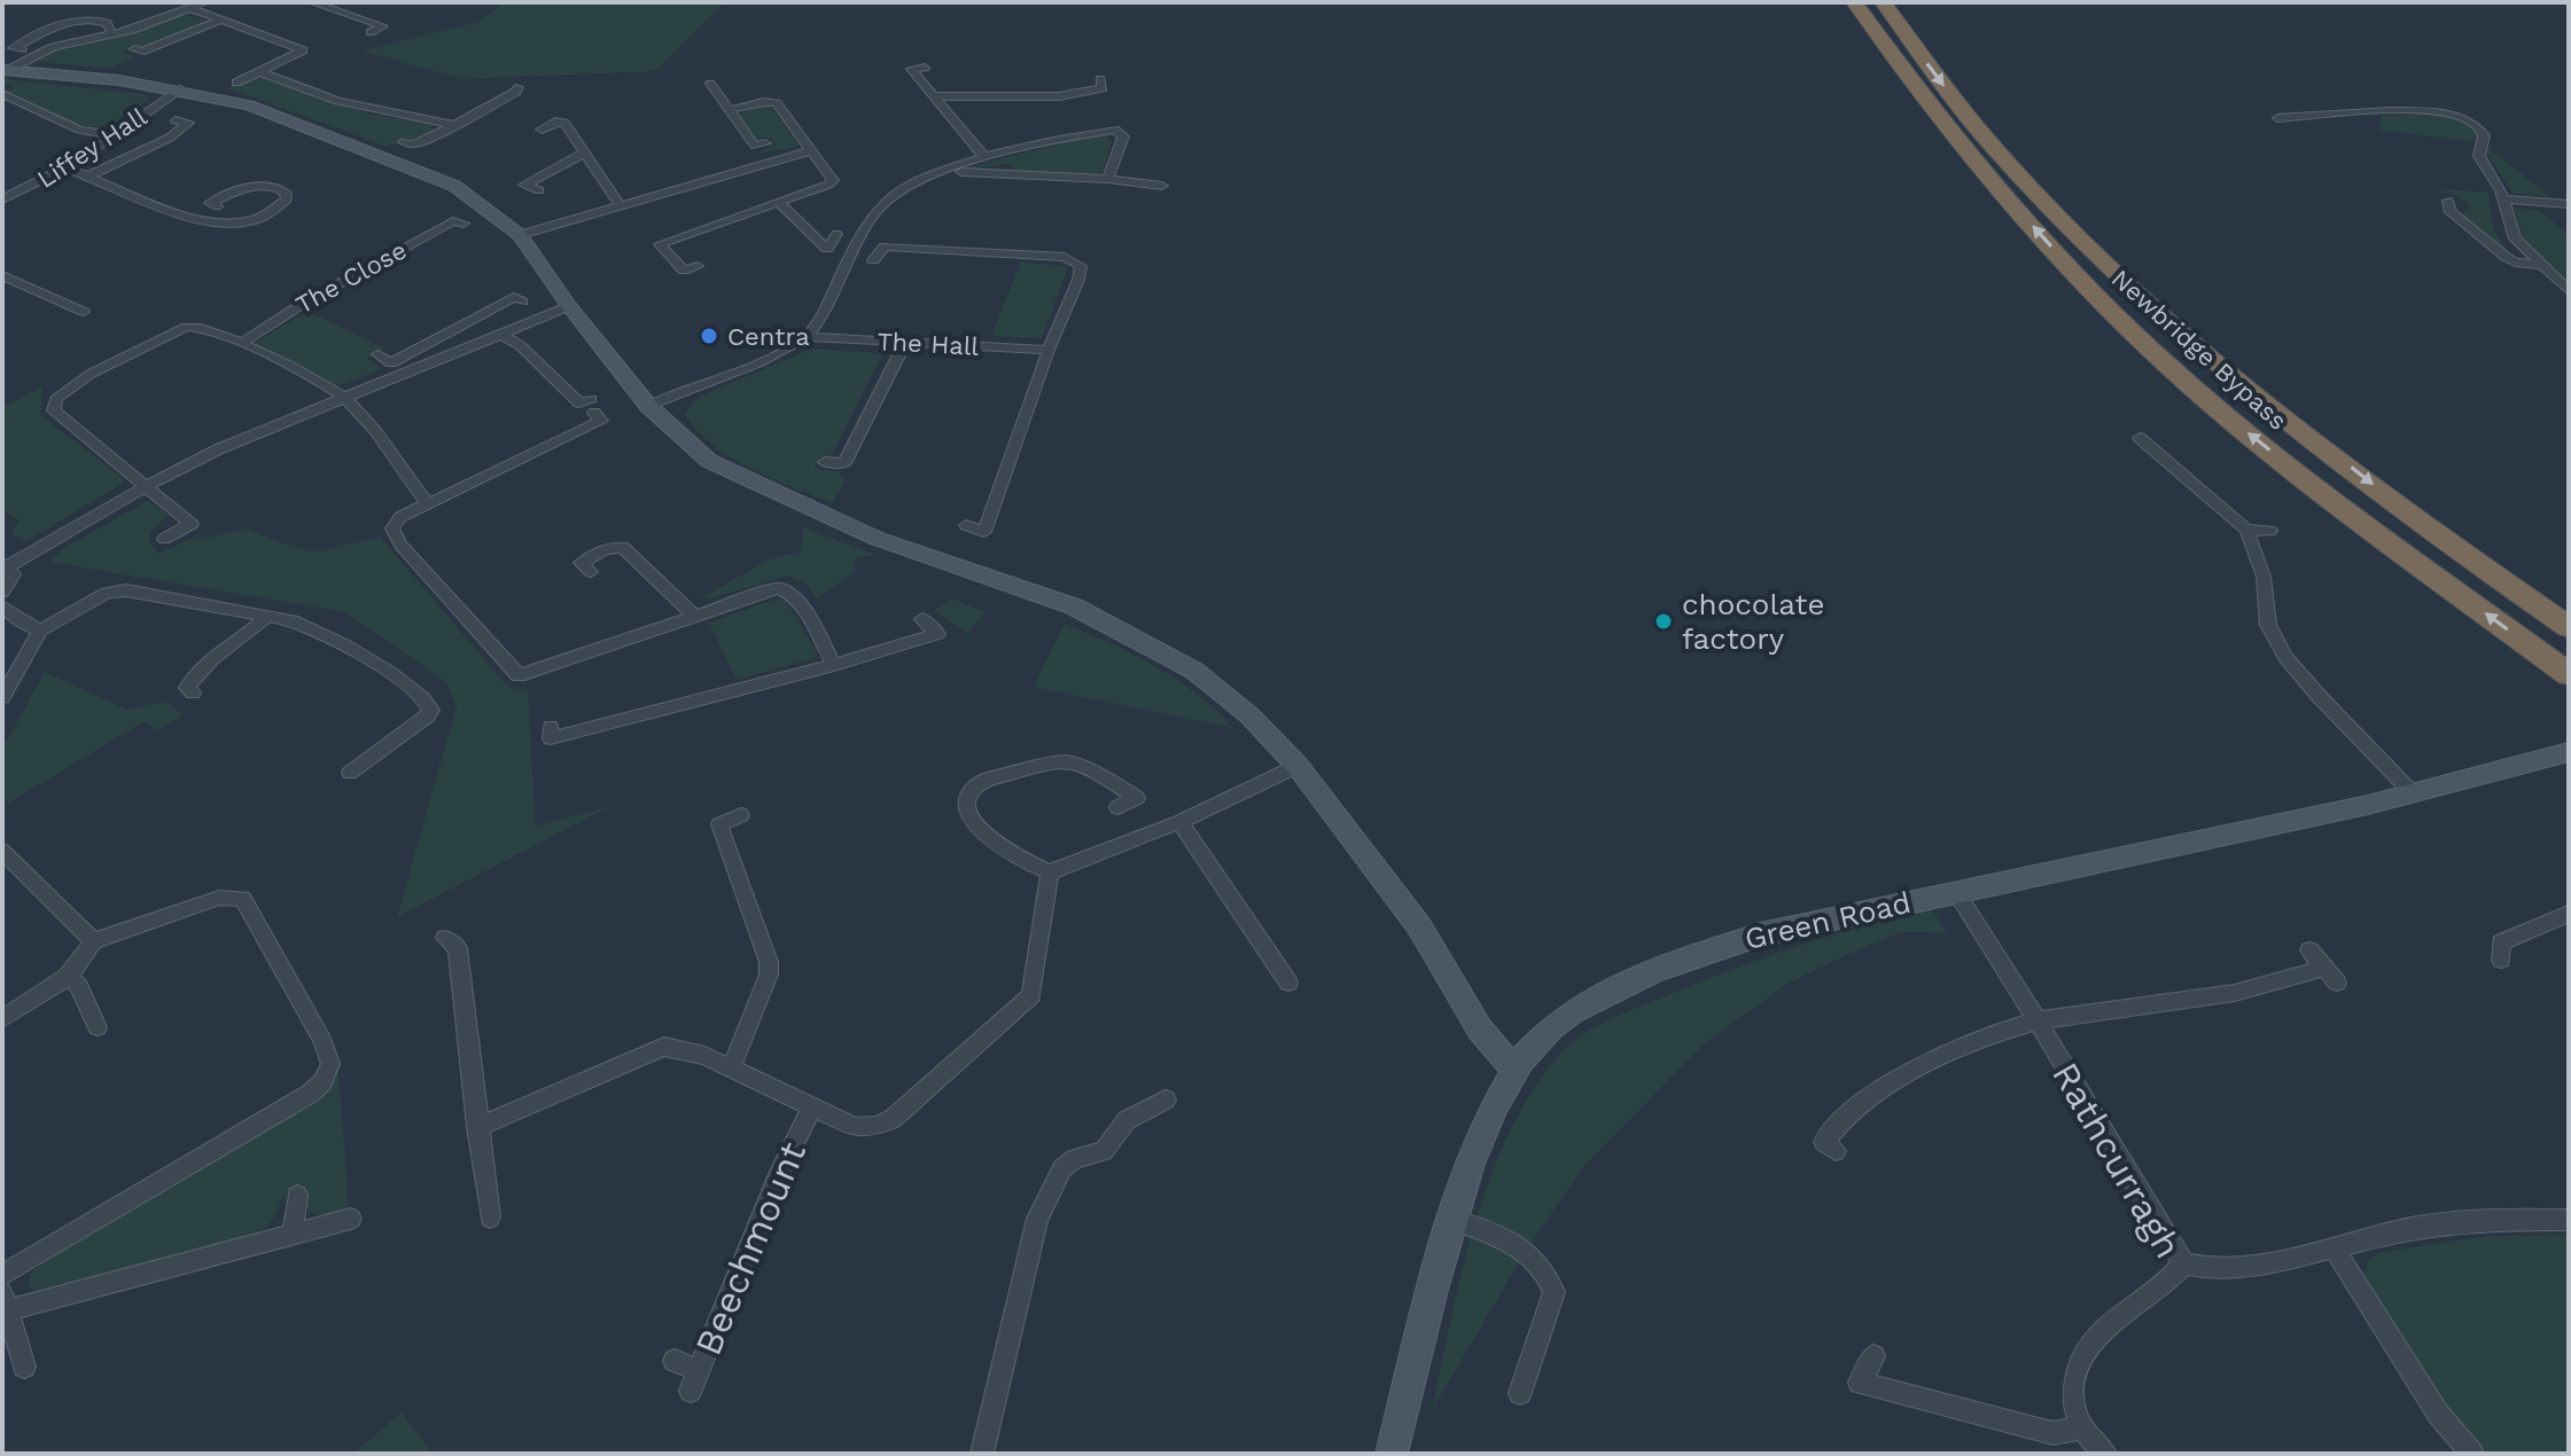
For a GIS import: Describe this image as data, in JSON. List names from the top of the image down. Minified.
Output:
{"streets":{"highway":["Newbridge Bypass"],"street":["Liffey Hall","The Close","The Hall","Green Road","Rathcurragh","Beechmount"]},"crossings":[["Green Road","Rathcurragh"]],"places":["Centra","chocolate factory"]}
